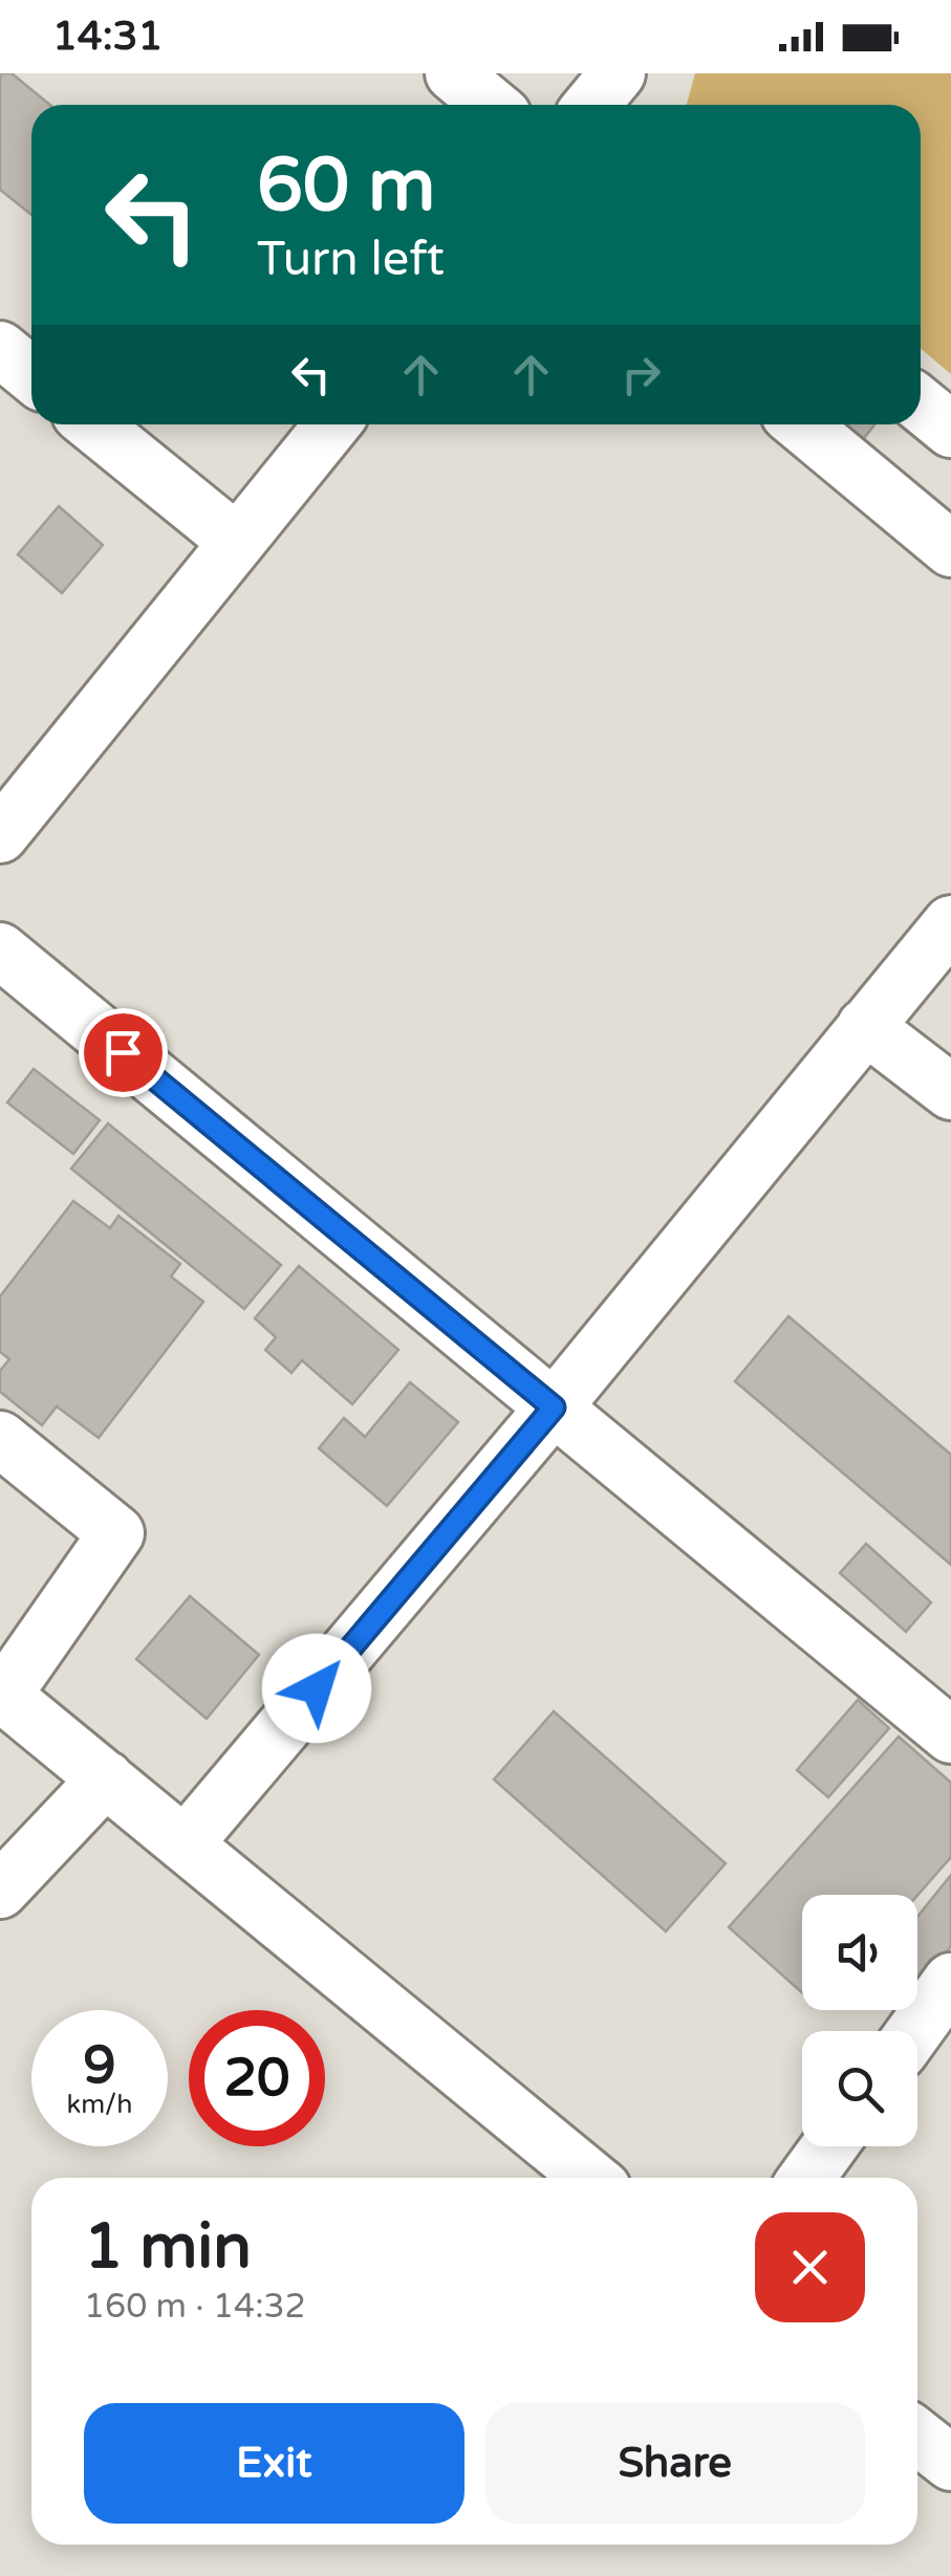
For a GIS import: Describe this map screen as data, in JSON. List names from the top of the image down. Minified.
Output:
{"page":{"status":"14:31","turn":["60 m","Turn left"],"speed":"9 km/h","limit":"20","heading":["1 min","160 m · 14:32"],"buttons":["Exit","Share"]}}
